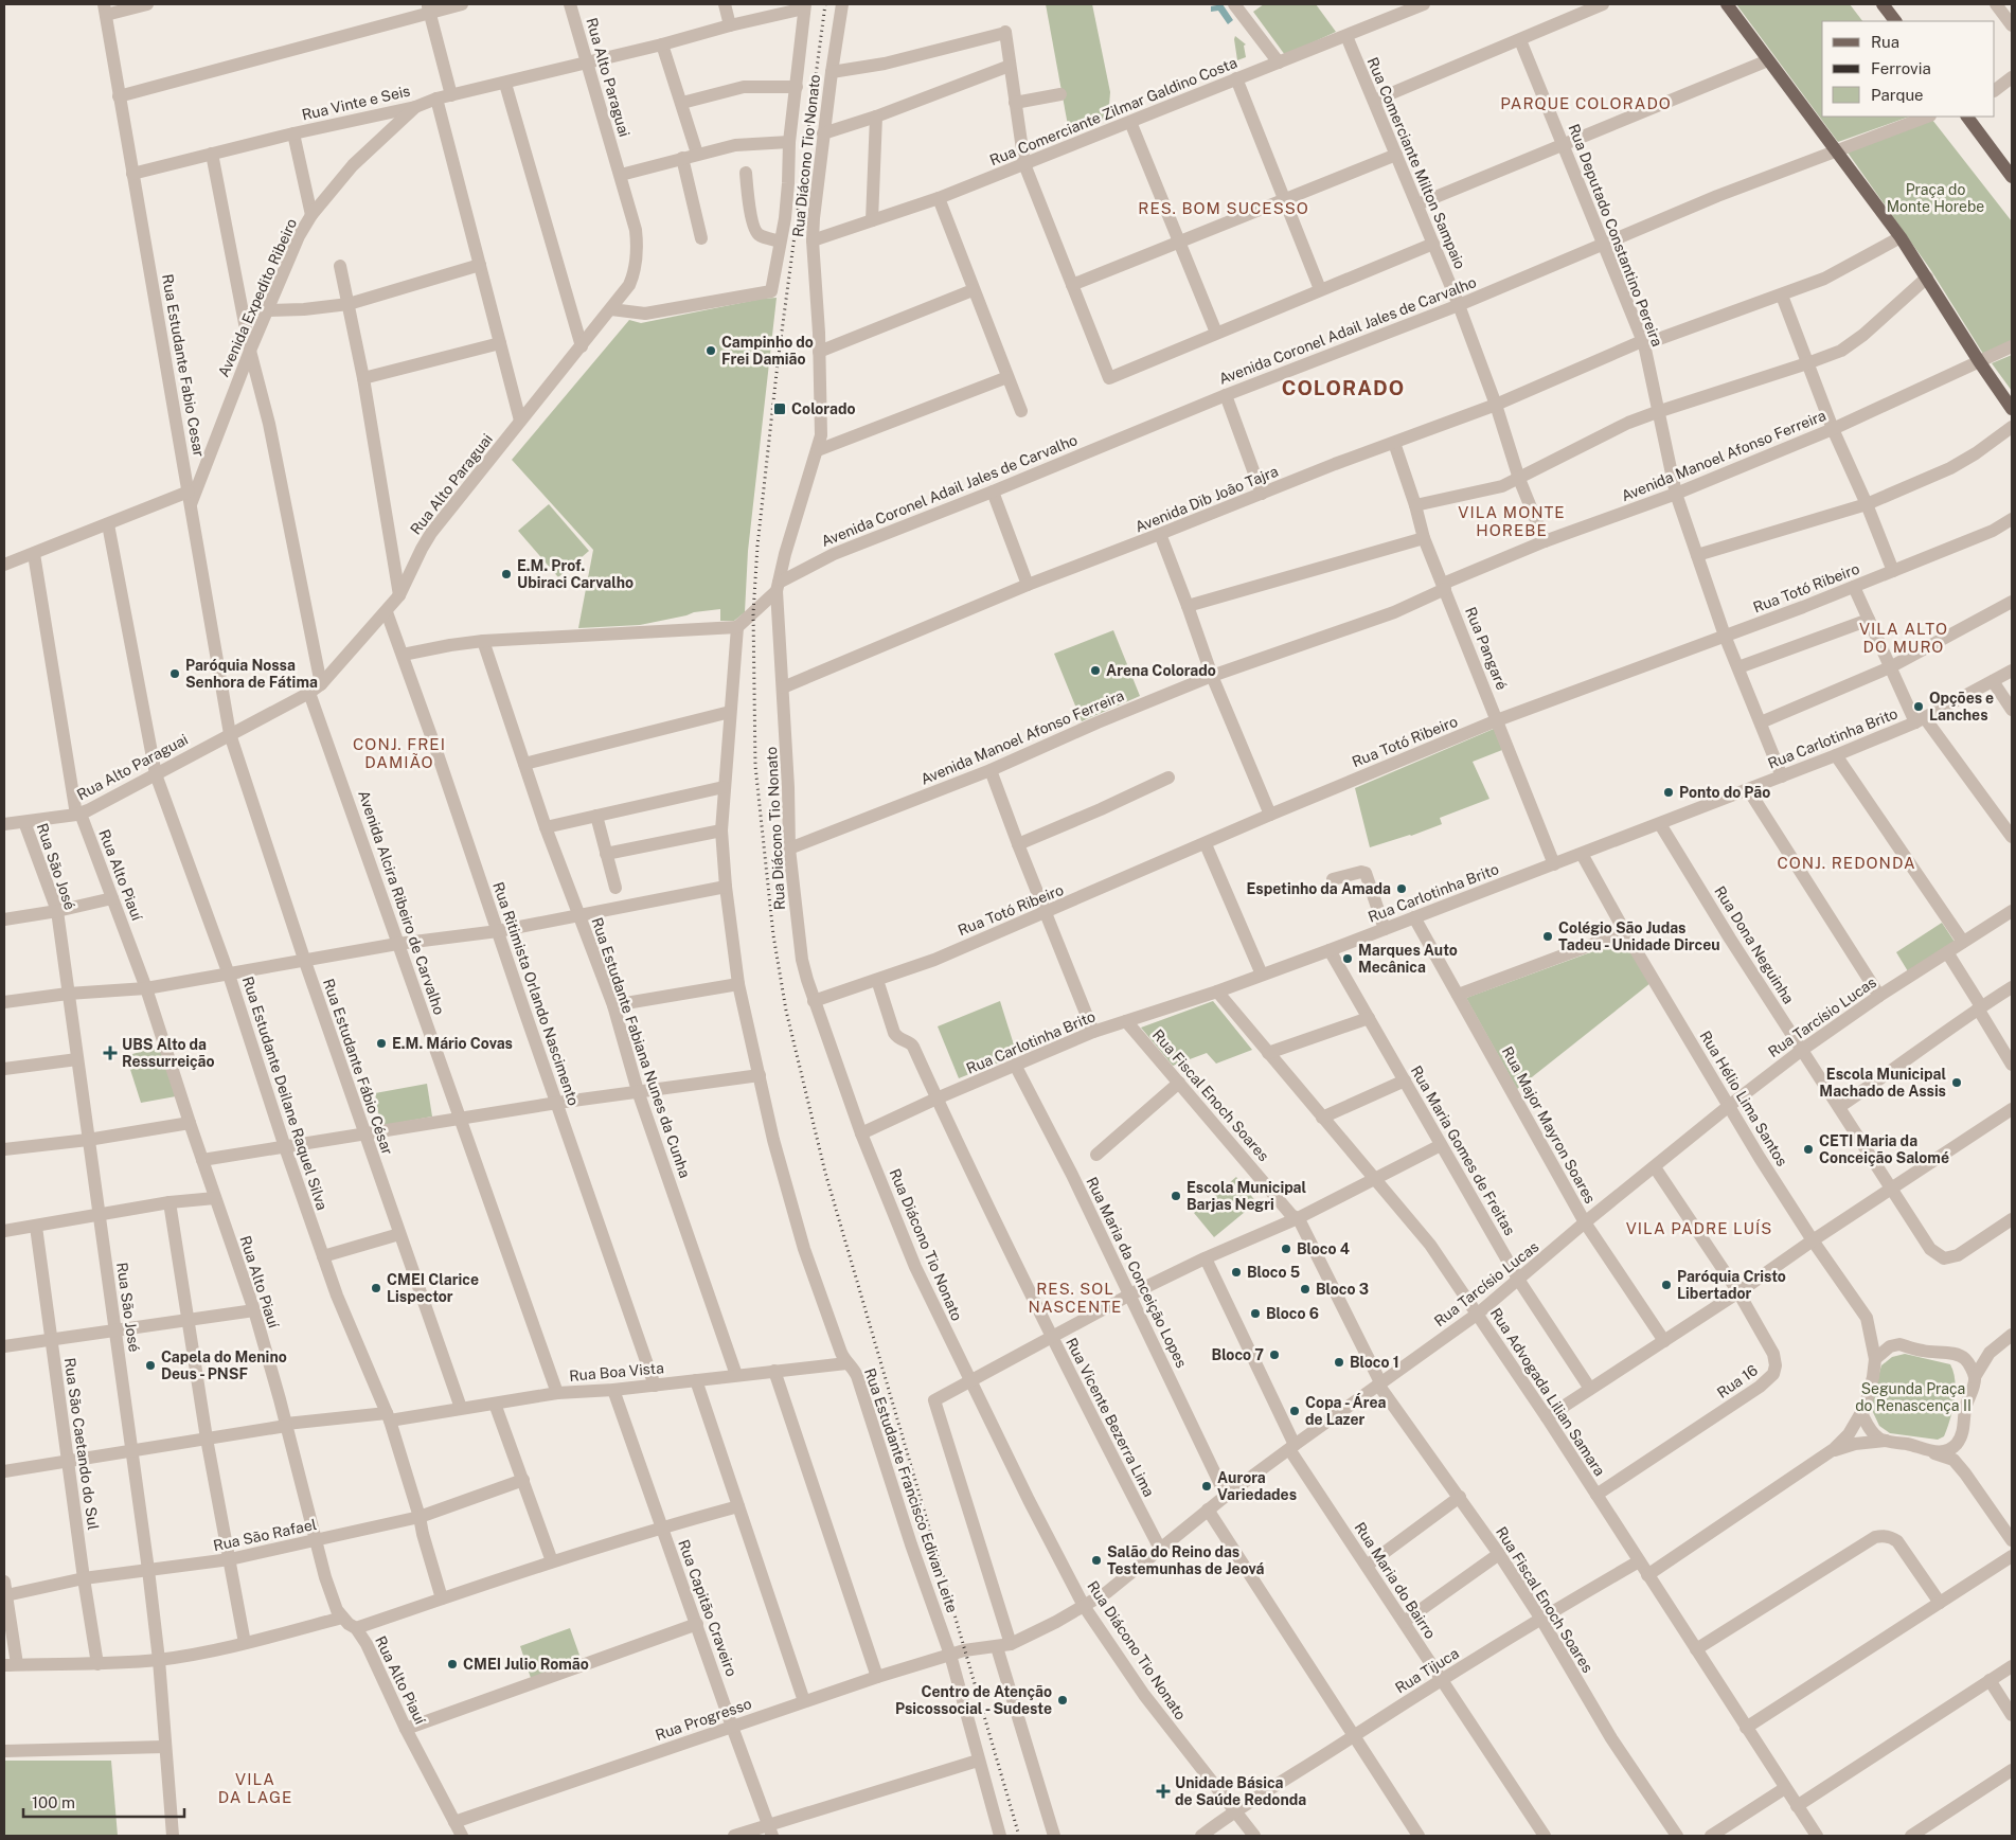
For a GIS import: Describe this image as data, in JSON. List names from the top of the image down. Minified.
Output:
{"streets":{"street":["Rua Alto Paraguai","Rua Vinte e Seis","Rua Comerciante Zilmar Galdino Costa","Rua Diácono Tio Nonato","Rua Comerciante Milton Sampaio","Rua Deputado Constantino Pereira","Avenida Expedito Ribeiro","Avenida Coronel Adail Jales de Carvalho","Rua Estudante Fabio Cesar","Avenida Manoel Afonso Ferreira","Avenida Dib João Tajra","Rua Totó Ribeiro","Rua Pangaré","Rua Carlotinha Brito","Rua São José","Rua Alto Piauí","Avenida Alcira Ribeiro de Carvalho","Rua Dona Neguinha","Rua Ritimista Orlando Nascimento","Rua Tarcísio Lucas","Rua Estudante Fabiana Nunes da Cunha","Rua Estudante Fábio César","Rua Estudante Deilane Raquel Silva","Rua Fiscal Enoch Soares","Rua Hélio Lima Santos","Rua Major Mayron Soares","Rua Maria Gomes de Freitas","Rua Maria da Conceição Lopes","Rua Boa Vista","Rua 16","Rua Advogada Lilian Samara","Rua Vicente Bezerra Lima","Rua São Caetando do Sul","Rua Estudante Francisco Edivan Leite","Rua São Rafael","Rua Maria do Bairro","Rua Capitão Craveiro","Rua Tijuca","Rua Progresso"]},"crossings":[["Rua Alto Paraguai","Rua Vinte e Seis"],["Rua Alto Paraguai","Rua Estudante Fabio Cesar"],["Rua Alto Paraguai","Rua São José"],["Rua Alto Paraguai","Rua Alto Piauí"],["Rua Alto Paraguai","Avenida Alcira Ribeiro de Carvalho"],["Rua Alto Paraguai","Rua Ritimista Orlando Nascimento"],["Rua Alto Paraguai","Rua Estudante Fábio César"],["Rua Alto Paraguai","Rua Estudante Deilane Raquel Silva"],["Rua Vinte e Seis","Avenida Expedito Ribeiro"],["Rua Vinte e Seis","Rua Estudante Fabio Cesar"],["Rua Comerciante Zilmar Galdino Costa","Rua Diácono Tio Nonato"],["Rua Comerciante Zilmar Galdino Costa","Rua Comerciante Milton Sampaio"],["Rua Diácono Tio Nonato","Avenida Coronel Adail Jales de Carvalho"],["Rua Diácono Tio Nonato","Avenida Manoel Afonso Ferreira"],["Rua Diácono Tio Nonato","Avenida Dib João Tajra"],["Rua Diácono Tio Nonato","Rua Totó Ribeiro"],["Rua Diácono Tio Nonato","Rua Carlotinha Brito"],["Rua Diácono Tio Nonato","Rua Tarcísio Lucas"],["Rua Diácono Tio Nonato","Rua Tijuca"],["Rua Comerciante Milton Sampaio","Avenida Coronel Adail Jales de Carvalho"],["Rua Comerciante Milton Sampaio","Avenida Manoel Afonso Ferreira"],["Rua Comerciante Milton Sampaio","Avenida Dib João Tajra"],["Rua Deputado Constantino Pereira","Avenida Coronel Adail Jales de Carvalho"],["Rua Deputado Constantino Pereira","Avenida Manoel Afonso Ferreira"],["Rua Deputado Constantino Pereira","Avenida Dib João Tajra"],["Rua Deputado Constantino Pereira","Rua Totó Ribeiro"],["Rua Deputado Constantino Pereira","Rua Carlotinha Brito"],["Avenida Expedito Ribeiro","Rua Estudante Fabio Cesar"],["Rua Estudante Fabio Cesar","Rua Estudante Fábio César"],["Avenida Manoel Afonso Ferreira","Rua Pangaré"],["Avenida Dib João Tajra","Rua Pangaré"],["Rua Totó Ribeiro","Rua Pangaré"],["Rua Totó Ribeiro","Rua Vicente Bezerra Lima"],["Rua Pangaré","Rua Carlotinha Brito"],["Rua Carlotinha Brito","Rua Dona Neguinha"],["Rua Carlotinha Brito","Rua Fiscal Enoch Soares"],["Rua Carlotinha Brito","Rua Hélio Lima Santos"],["Rua Carlotinha Brito","Rua Major Mayron Soares"],["Rua Carlotinha Brito","Rua Maria Gomes de Freitas"],["Rua Carlotinha Brito","Rua Maria da Conceição Lopes"],["Rua Carlotinha Brito","Rua Advogada Lilian Samara"],["Rua Carlotinha Brito","Rua Vicente Bezerra Lima"],["Rua São José","Rua Boa Vista"],["Rua São José","Rua São Rafael"],["Rua Alto Piauí","Rua Boa Vista"],["Rua Alto Piauí","Rua São Rafael"],["Rua Alto Piauí","Rua Progresso"],["Avenida Alcira Ribeiro de Carvalho","Rua Boa Vista"],["Rua Dona Neguinha","Rua Tarcísio Lucas"],["Rua Ritimista Orlando Nascimento","Rua Boa Vista"],["Rua Tarcísio Lucas","Rua Fiscal Enoch Soares"],["Rua Tarcísio Lucas","Rua Hélio Lima Santos"],["Rua Tarcísio Lucas","Rua Major Mayron Soares"],["Rua Tarcísio Lucas","Rua Maria Gomes de Freitas"],["Rua Tarcísio Lucas","Rua Maria da Conceição Lopes"],["Rua Tarcísio Lucas","Rua 16"],["Rua Tarcísio Lucas","Rua Advogada Lilian Samara"],["Rua Tarcísio Lucas","Rua Vicente Bezerra Lima"],["Rua Tarcísio Lucas","Rua Maria do Bairro"],["Rua Tarcísio Lucas","Rua Progresso"],["Rua Estudante Fabiana Nunes da Cunha","Rua Boa Vista"],["Rua Estudante Fábio César","Rua Boa Vista"],["Rua Estudante Deilane Raquel Silva","Rua Boa Vista"],["Rua Estudante Deilane Raquel Silva","Rua São Rafael"],["Rua Fiscal Enoch Soares","Rua Tijuca"],["Rua Boa Vista","Rua São Caetando do Sul"],["Rua Boa Vista","Rua Estudante Francisco Edivan Leite"],["Rua Boa Vista","Rua Capitão Craveiro"],["Rua 16","Rua Advogada Lilian Samara"],["Rua Advogada Lilian Samara","Rua Tijuca"],["Rua São Caetando do Sul","Rua São Rafael"],["Rua Estudante Francisco Edivan Leite","Rua Progresso"],["Rua Maria do Bairro","Rua Tijuca"],["Rua Capitão Craveiro","Rua Progresso"]],"districts":["PARQUE COLORADO","RES. BOM SUCESSO","COLORADO","VILA MONTE HOREBE","VILA ALTO DO MURO","CONJ. FREI DAMIÃO","CONJ. REDONDA","VILA PADRE LUÍS","RES. SOL NASCENTE","VILA DA LAGE"],"parks":["Praça do Monte Horebe","Segunda Praça do Renascença II"],"places":{"other":["Campinho do Frei Damião","E.M. Prof. Ubiraci Carvalho","Arena Colorado","Paróquia Nossa Senhora de Fátima","Opções e Lanches","Ponto do Pão","Espetinho da Amada","Colégio São Judas Tadeu - Unidade Dirceu","Marques Auto Mecânica","E.M. Mário Covas","Escola Municipal Machado de Assis","CETI Maria da Conceição Salomé","Escola Municipal Barjas Negri","Bloco 4","Bloco 5","Paróquia Cristo Libertador","CMEI Clarice Lispector","Bloco 3","Bloco 6","Bloco 7","Bloco 1","Capela do Menino Deus - PNSF","Copa - Área de Lazer","Aurora Variedades","Salão do Reino das Testemunhas de Jeová","CMEI Julio Romão","Centro de Atenção Psicossocial - Sudeste"],"transit":["Colorado"],"health":["UBS Alto da Ressurreição","Unidade Básica de Saúde Redonda"]},"legend":["Rua","Ferrovia","Parque"],"scale_bar":"100 m"}
